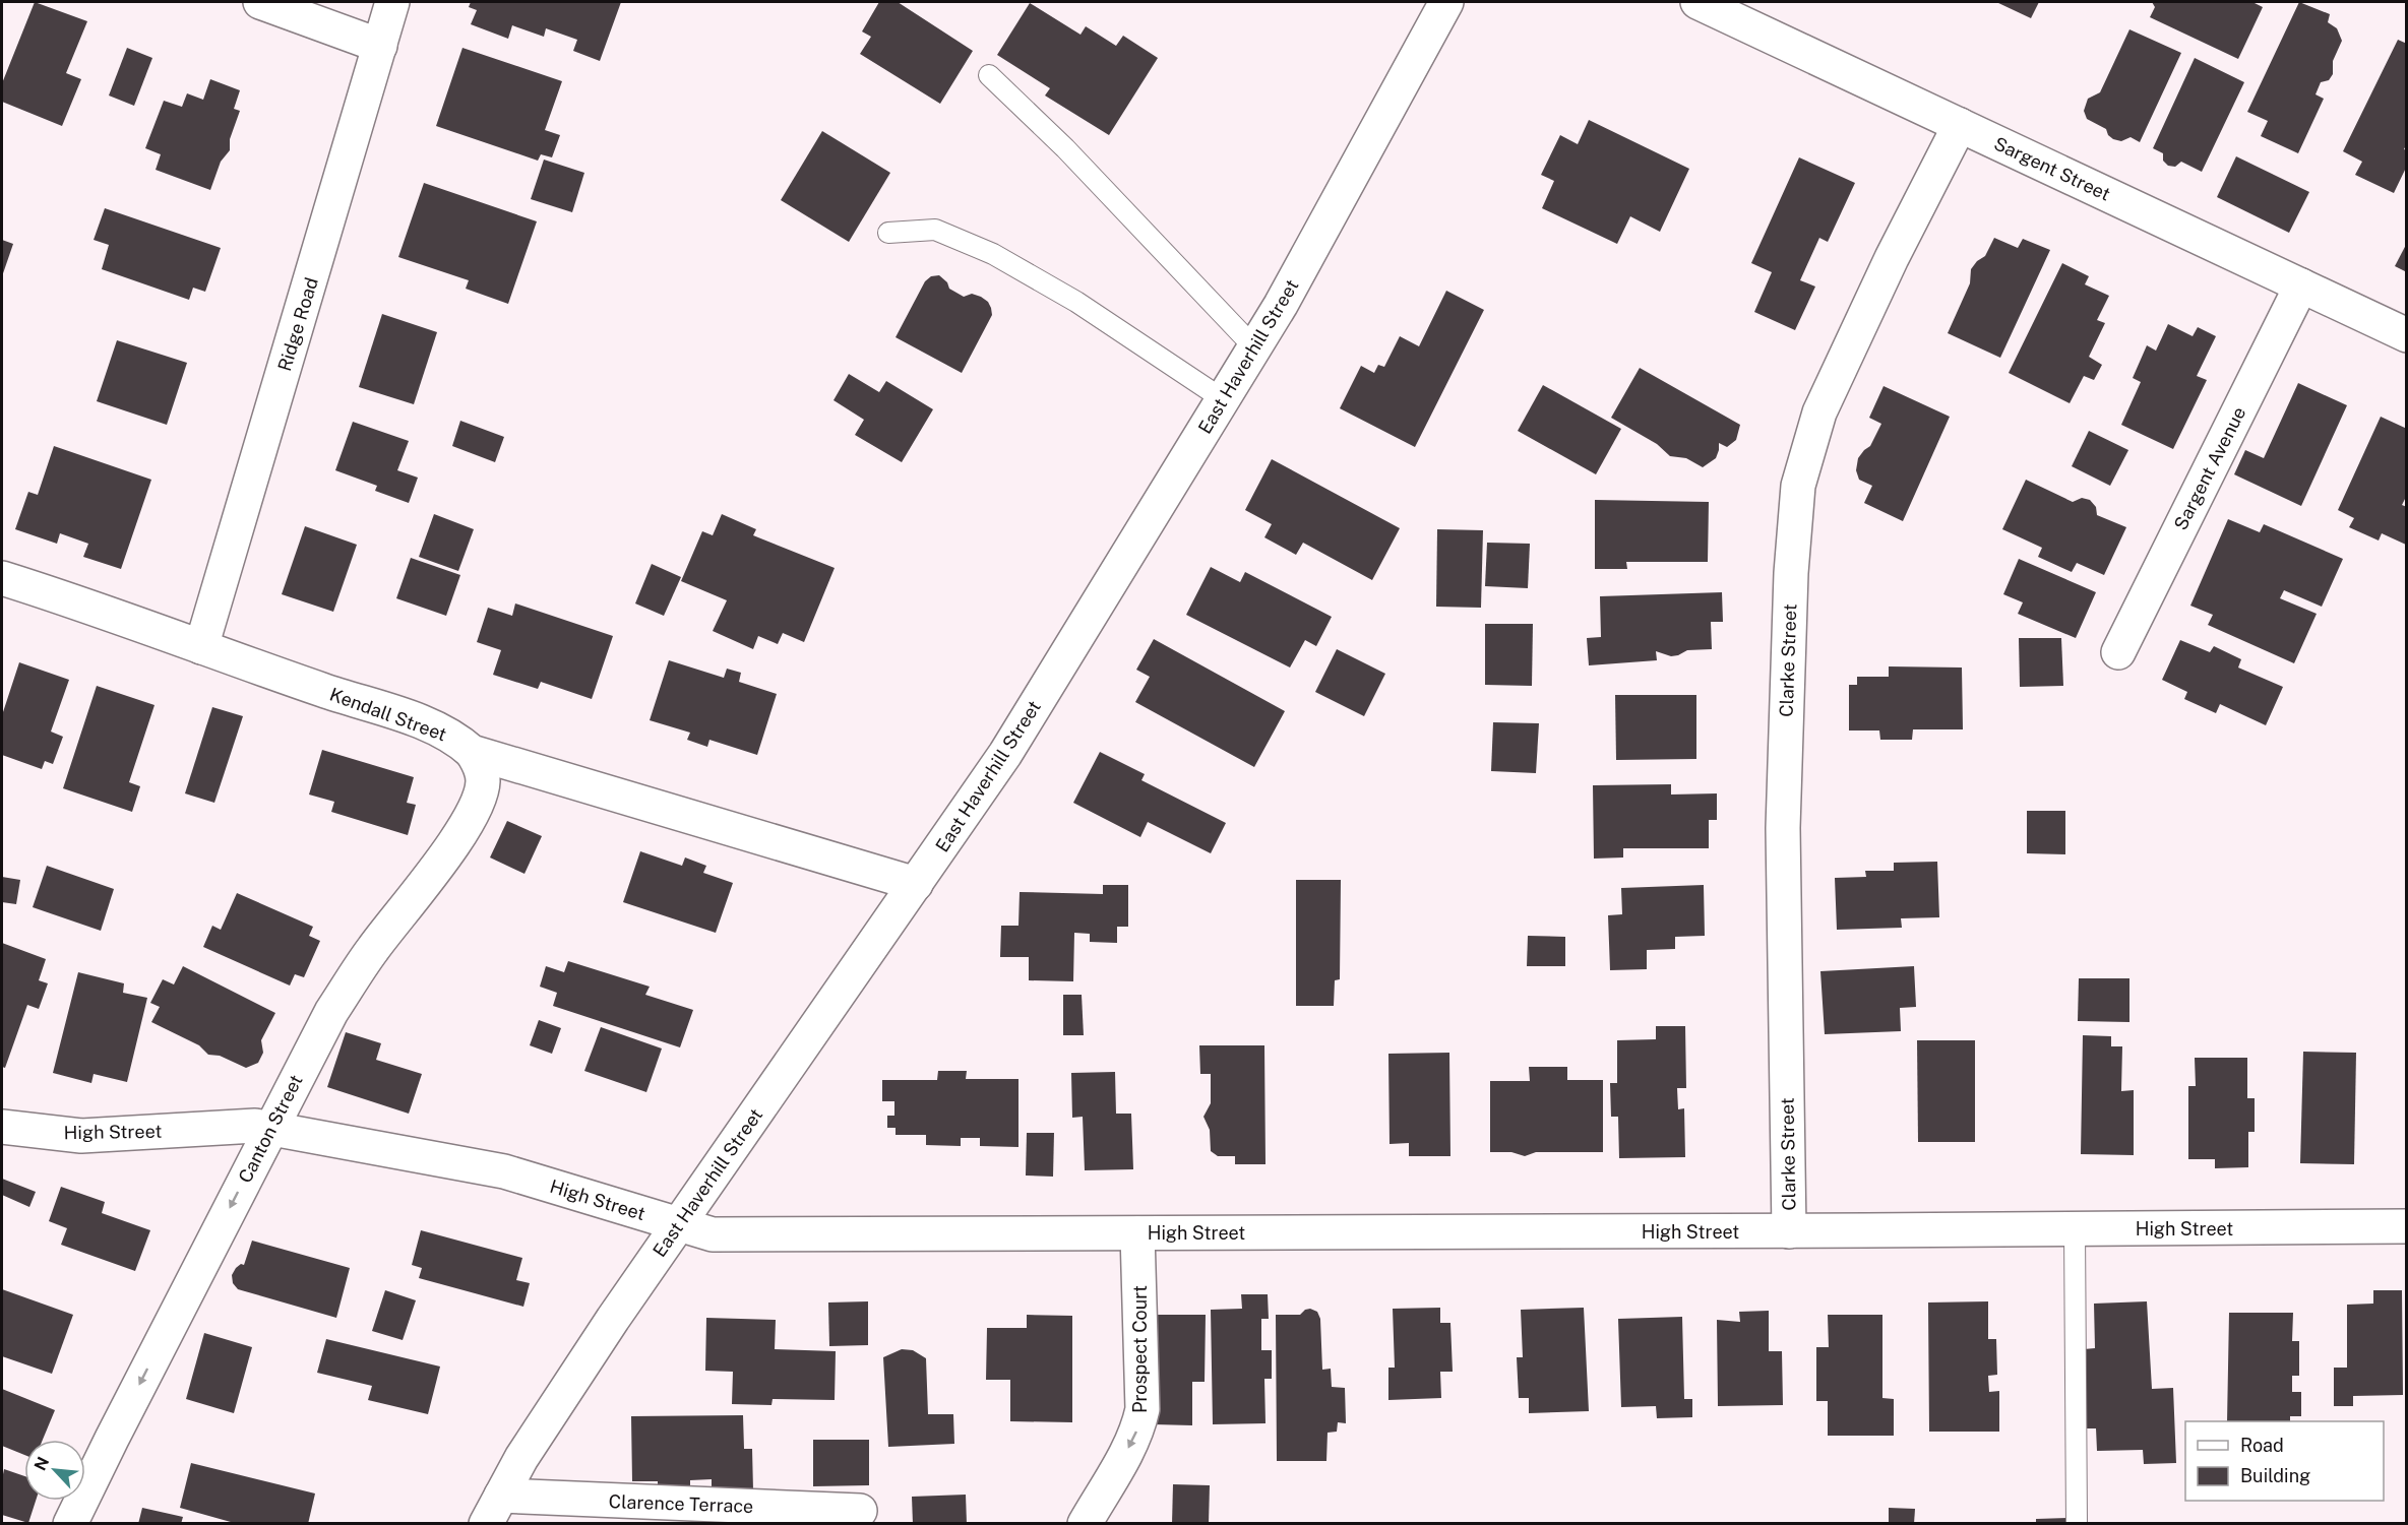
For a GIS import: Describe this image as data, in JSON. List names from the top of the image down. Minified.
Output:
{"streets":{"street":["Sargent Street","Ridge Road","East Haverhill Street","Sargent Avenue","Clarke Street","Kendall Street","Canton Street","High Street","Prospect Court","Clarence Terrace"]},"crossings":[["Sargent Street","Sargent Avenue"],["Sargent Street","Clarke Street"],["Ridge Road","Kendall Street"],["East Haverhill Street","Kendall Street"],["East Haverhill Street","High Street"],["East Haverhill Street","Clarence Terrace"],["Clarke Street","High Street"],["Kendall Street","Canton Street"],["Canton Street","High Street"],["High Street","Prospect Court"]],"one_way":["Canton Street","Prospect Court"],"legend":["Road","Building"],"north":"top left"}
